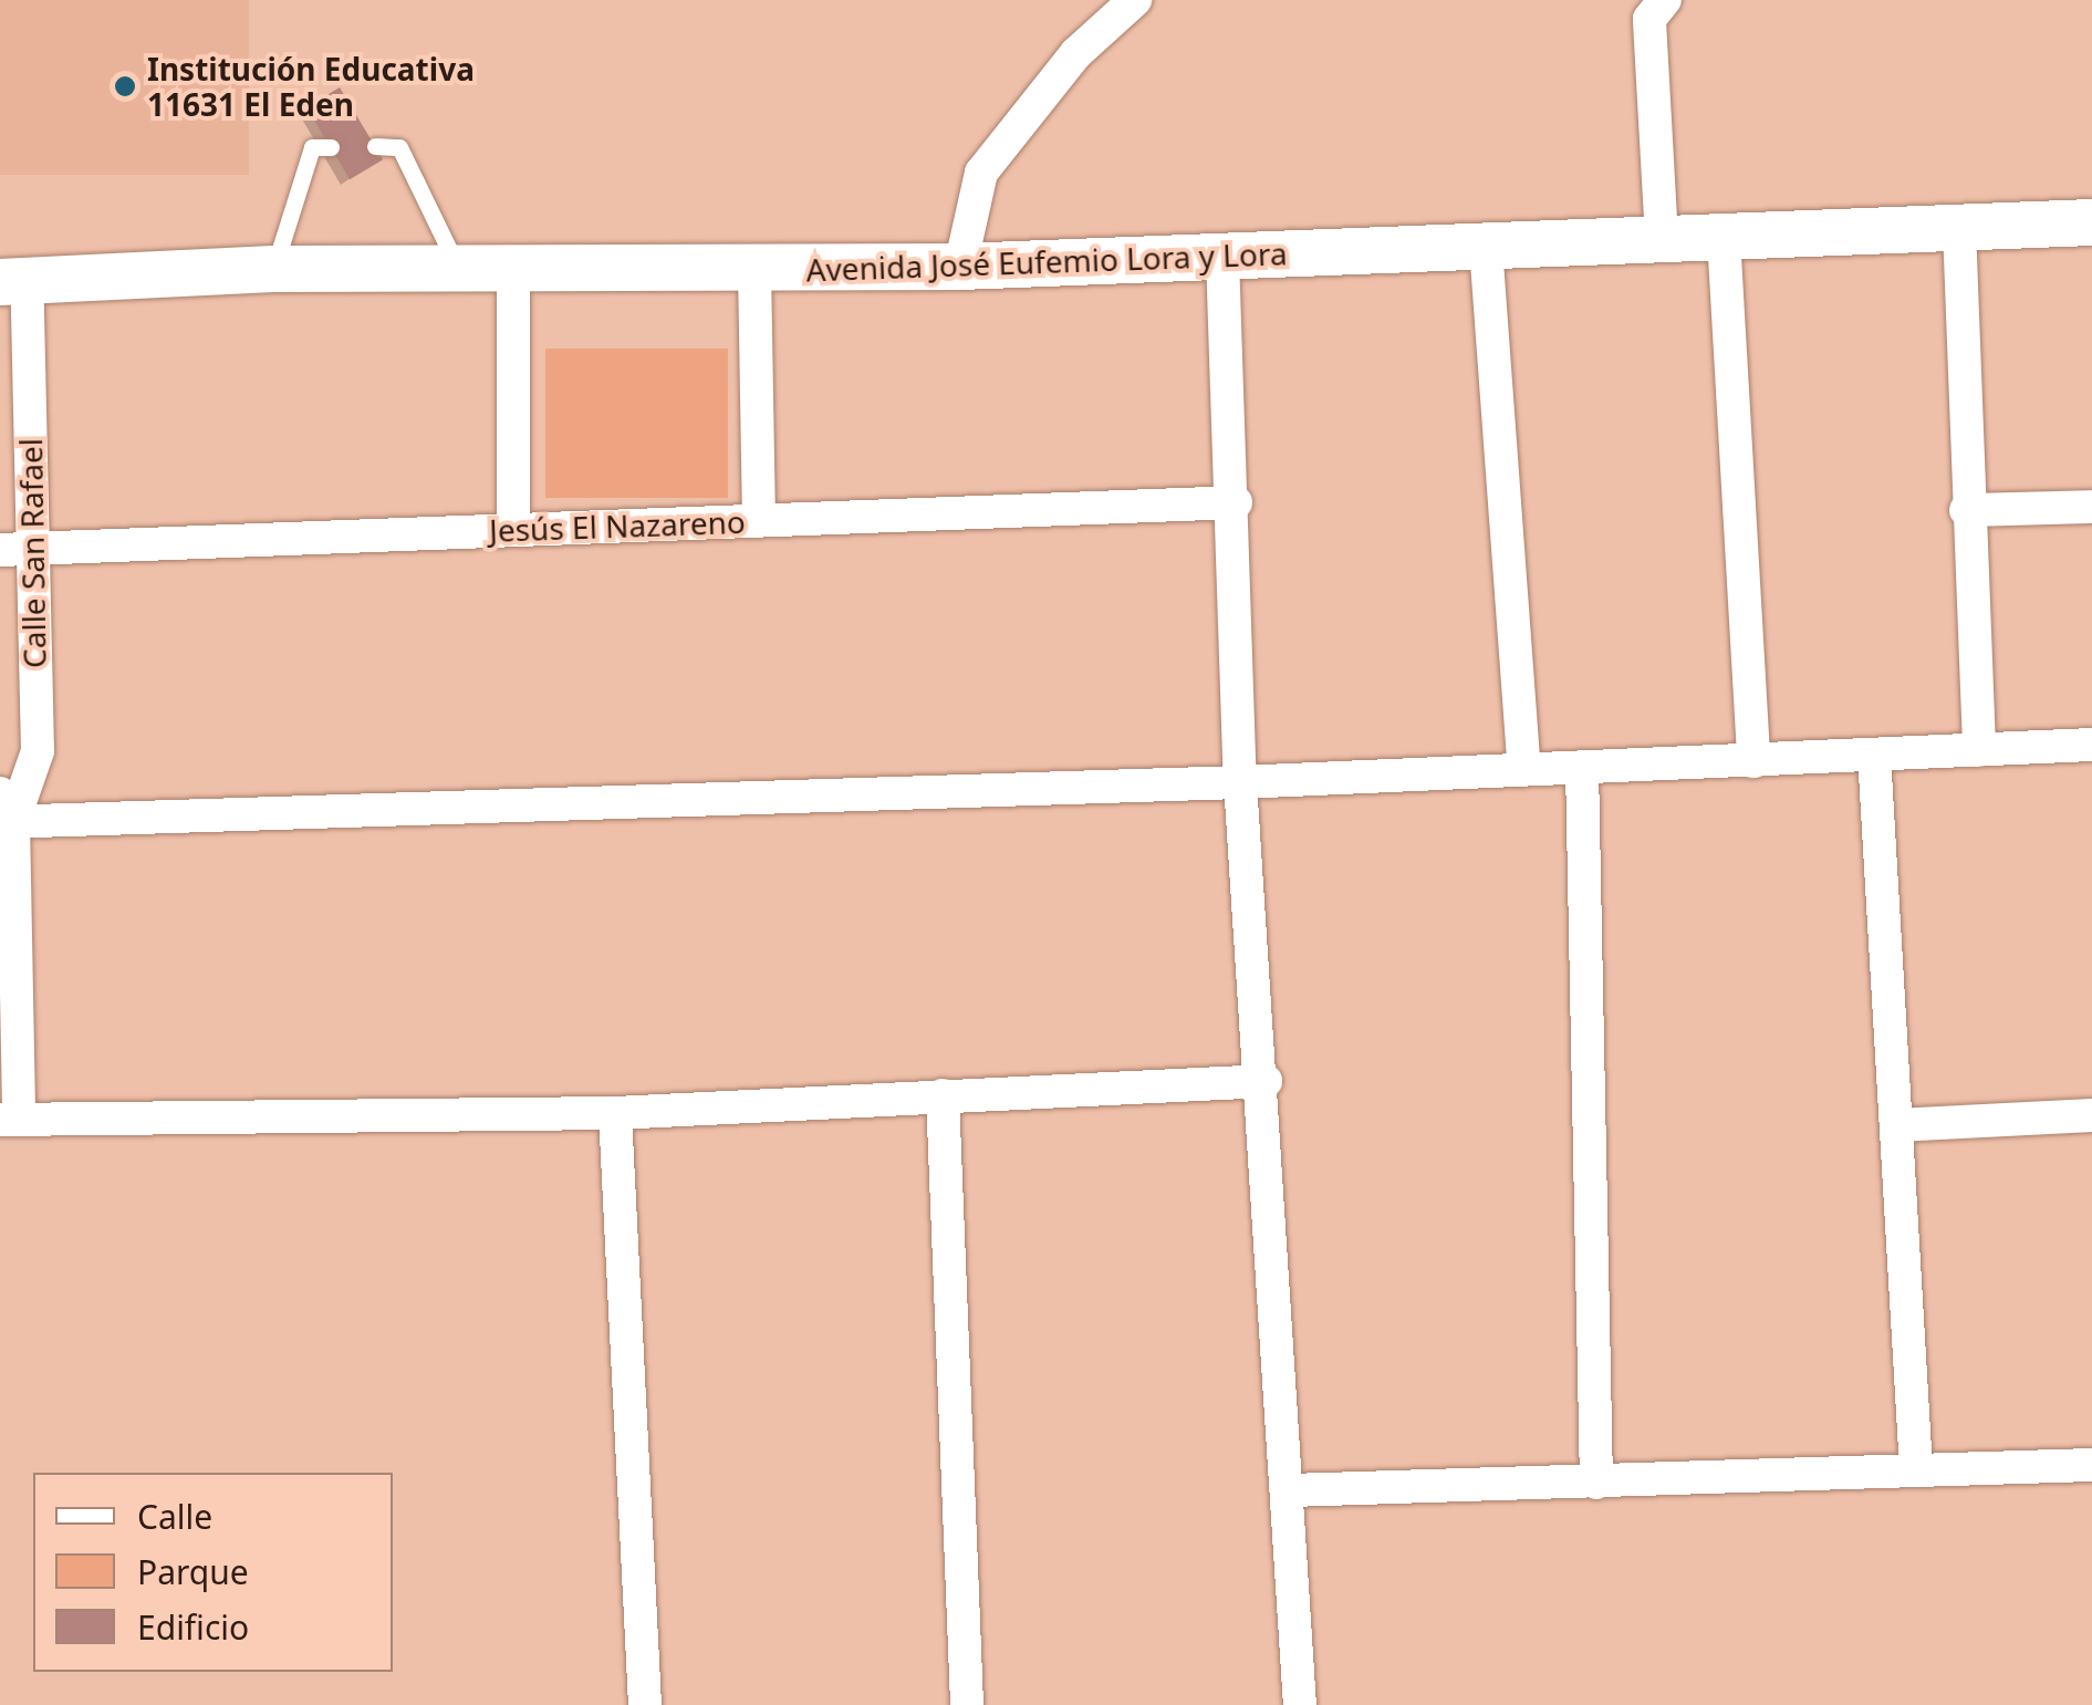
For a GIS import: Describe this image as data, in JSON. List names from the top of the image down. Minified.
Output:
{"streets":{"street":["Avenida José Eufemio Lora y Lora","Jesús El Nazareno","Calle San Rafael"]},"crossings":[["Avenida José Eufemio Lora y Lora","Calle San Rafael"],["Jesús El Nazareno","Calle San Rafael"]],"places":["Institución Educativa 11631 El Eden"],"legend":["Calle","Parque","Edificio"]}
